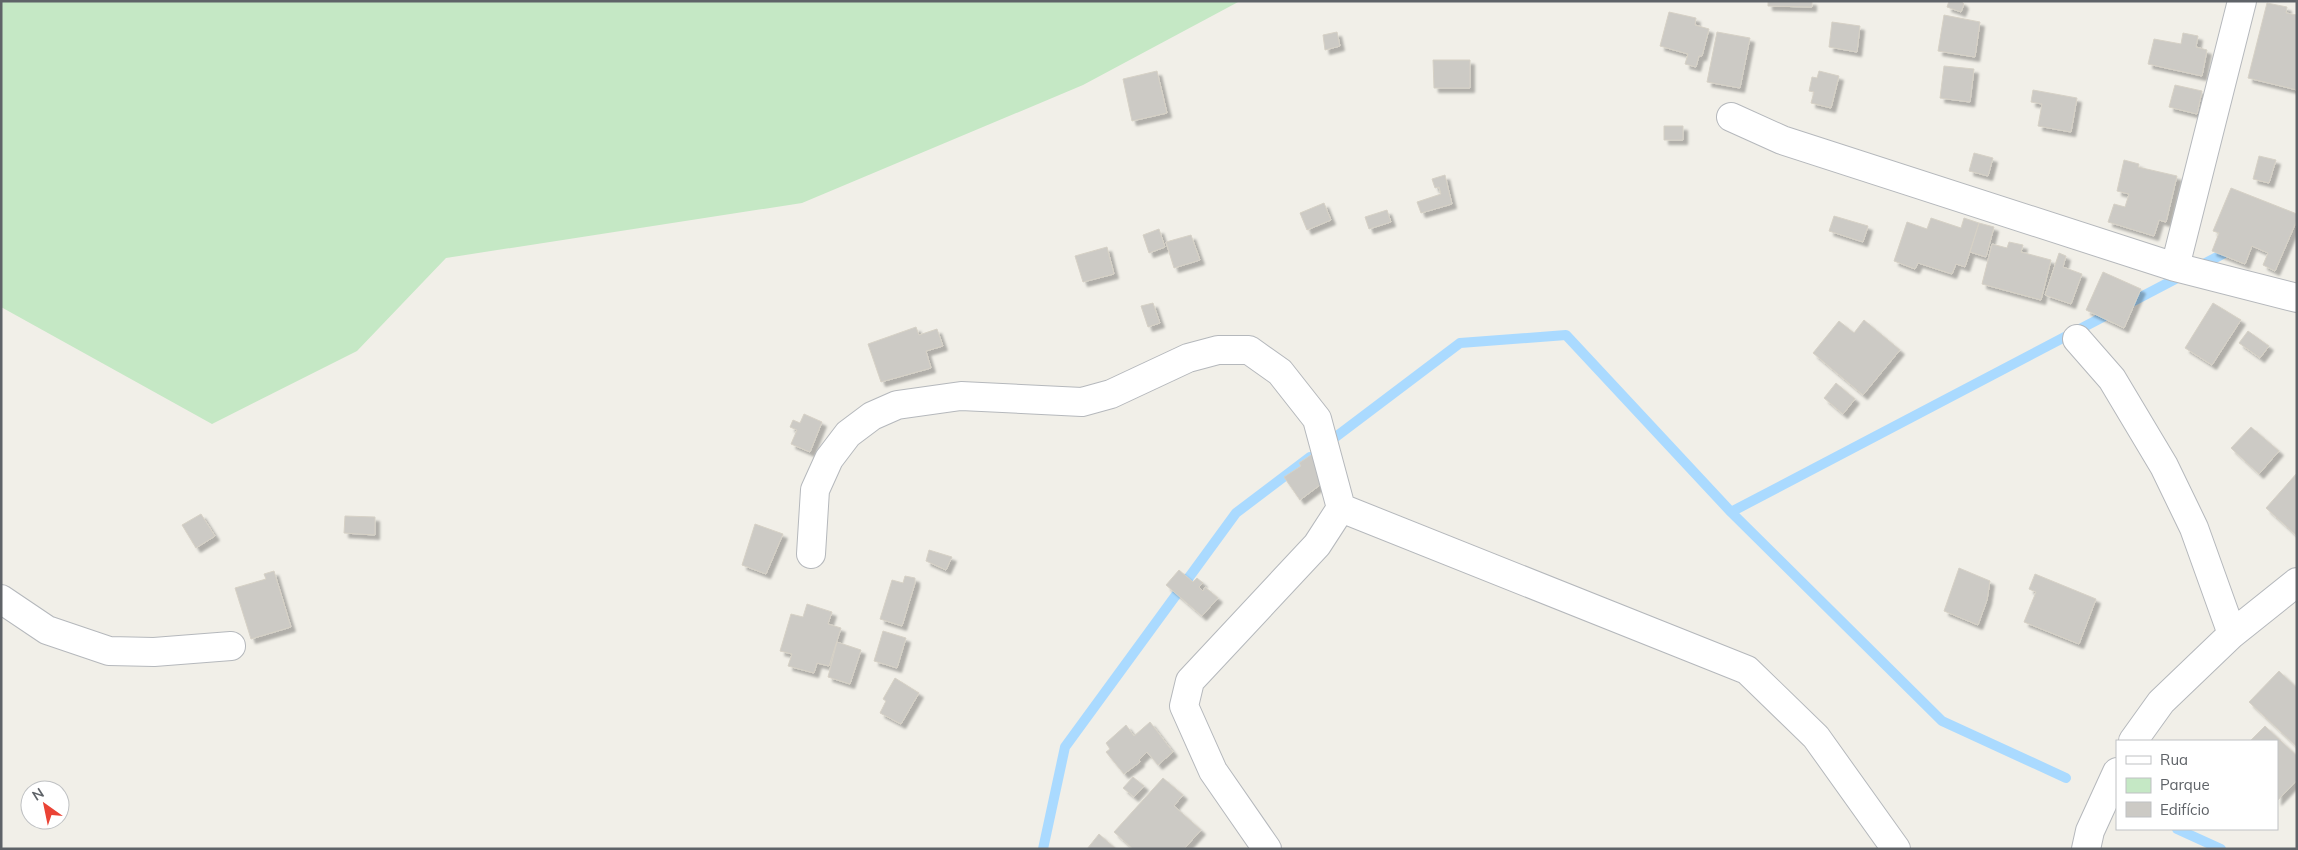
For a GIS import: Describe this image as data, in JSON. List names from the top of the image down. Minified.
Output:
{"legend":["Rua","Parque","Edifício"],"north":"top left"}
